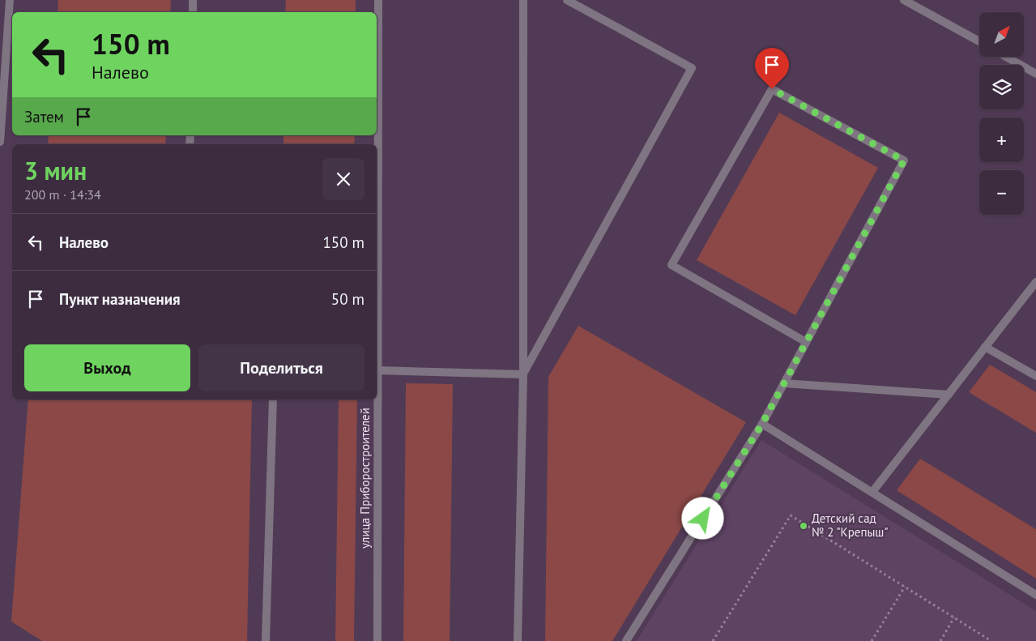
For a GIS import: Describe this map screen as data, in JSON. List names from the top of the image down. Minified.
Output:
{"streets":{"street":["улица Приборостроителей"]},"places":["Детский сад № 2 \"Крепыш\""],"north":"top right","page":{"map_buttons":["+","−"],"turn":["150 m","Налево"],"then":"Затем","heading":["3 мин","200 m · 14:34"],"list":[{"name":"Налево","value":"150 m"},{"name":"Пункт назначения","value":"50 m"}],"buttons":["Выход","Поделиться"]}}
